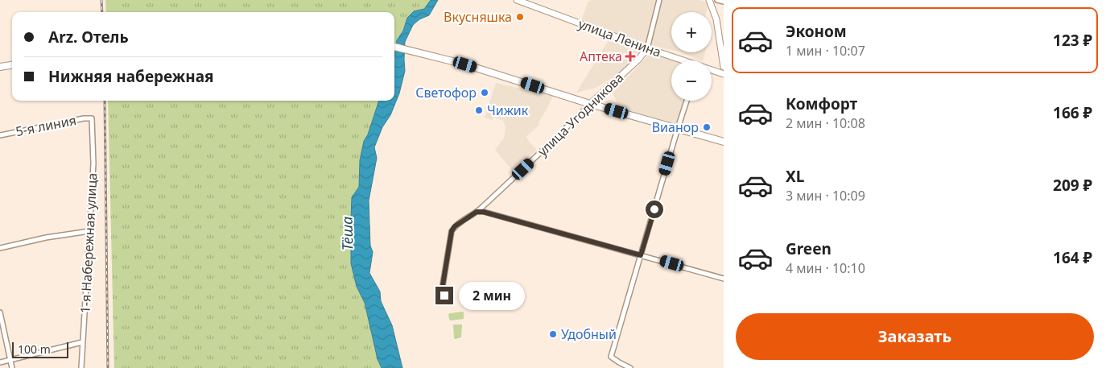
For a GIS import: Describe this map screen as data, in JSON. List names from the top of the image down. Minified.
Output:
{"streets":{"street":["улица Ленина","улица Угодникова","5-я линия","1-я Набережная улица"]},"crossings":[["улица Ленина","улица Угодникова"],["5-я линия","1-я Набережная улица"]],"water":["Тёша"],"places":{"other":["Вкусняшка","Светофор","Чижик","Вианор","Удобный"],"health":["Аптека"]},"scale_bar":"100 m","page":{"list":[{"name":"Эконом","note":"1 мин · 10:07","value":"123 ₽"},{"name":"Комфорт","note":"2 мин · 10:08","value":"166 ₽"},{"name":"XL","note":"3 мин · 10:09","value":"209 ₽"},{"name":"Green","note":"4 мин · 10:10","value":"164 ₽"}],"map_buttons":["+","−"],"banner":["Arz. Отель","Нижняя набережная"],"bubble":"2 мин","buttons":"Заказать","scale":"100 m"}}
